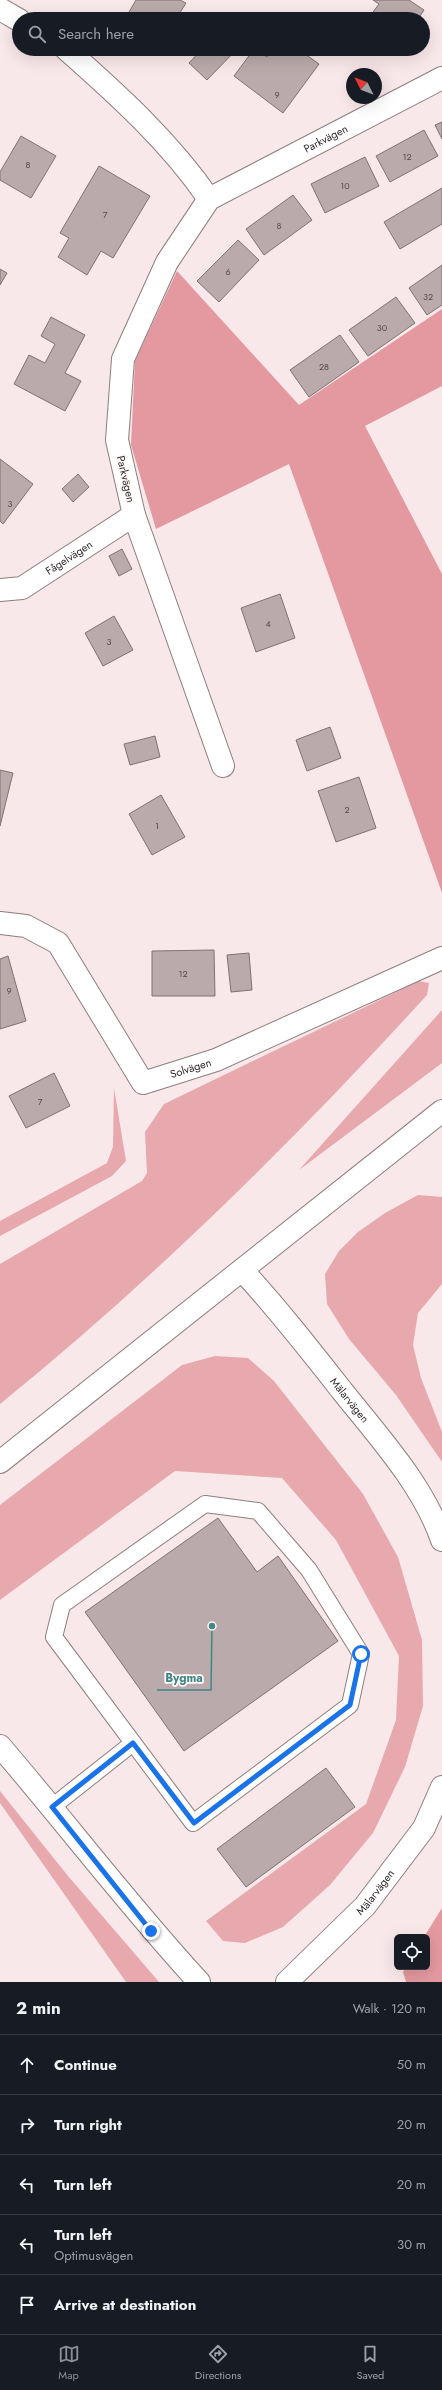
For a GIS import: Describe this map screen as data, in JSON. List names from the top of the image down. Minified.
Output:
{"streets":{"street":["Parkvägen","Fågelvägen","Solvägen","Mälarvägen"]},"crossings":[["Parkvägen","Fågelvägen"]],"places":["Bygma"],"house_numbers":["9","12","8","10","7","8","6","32","30","28","3","4","3","2","1","12","9","7"],"north":"top left","page":{"search":"Search here","heading":["2 min","Walk · 120 m"],"list":[["Continue","50 m"],["Turn right","20 m"],["Turn left","20 m"],["Turn left","Optimusvägen","30 m"],"Arrive at destination"],"nav":["Map","Directions","Saved"]}}
